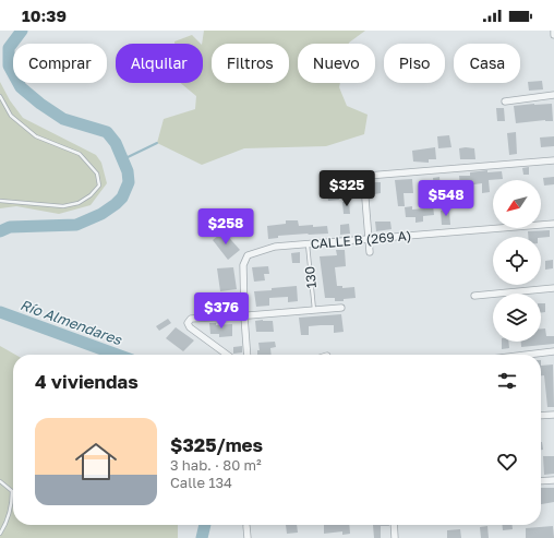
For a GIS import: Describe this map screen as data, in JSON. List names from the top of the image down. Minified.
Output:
{"streets":{"street":["CALLE B (269 A)"],"lane":["130"]},"crossings":[["CALLE B (269 A)","130"]],"water":["Río Almendares"],"north":"bottom left","page":{"status":"10:39","chip":["Comprar","Alquilar","Filtros","Nuevo","Piso","Casa"],"price":["$325","$548","$258","$376"],"heading":"4 viviendas","list":[{"name":"$325/mes","note":"3 hab. · 80 m² · Calle 134"}]}}
